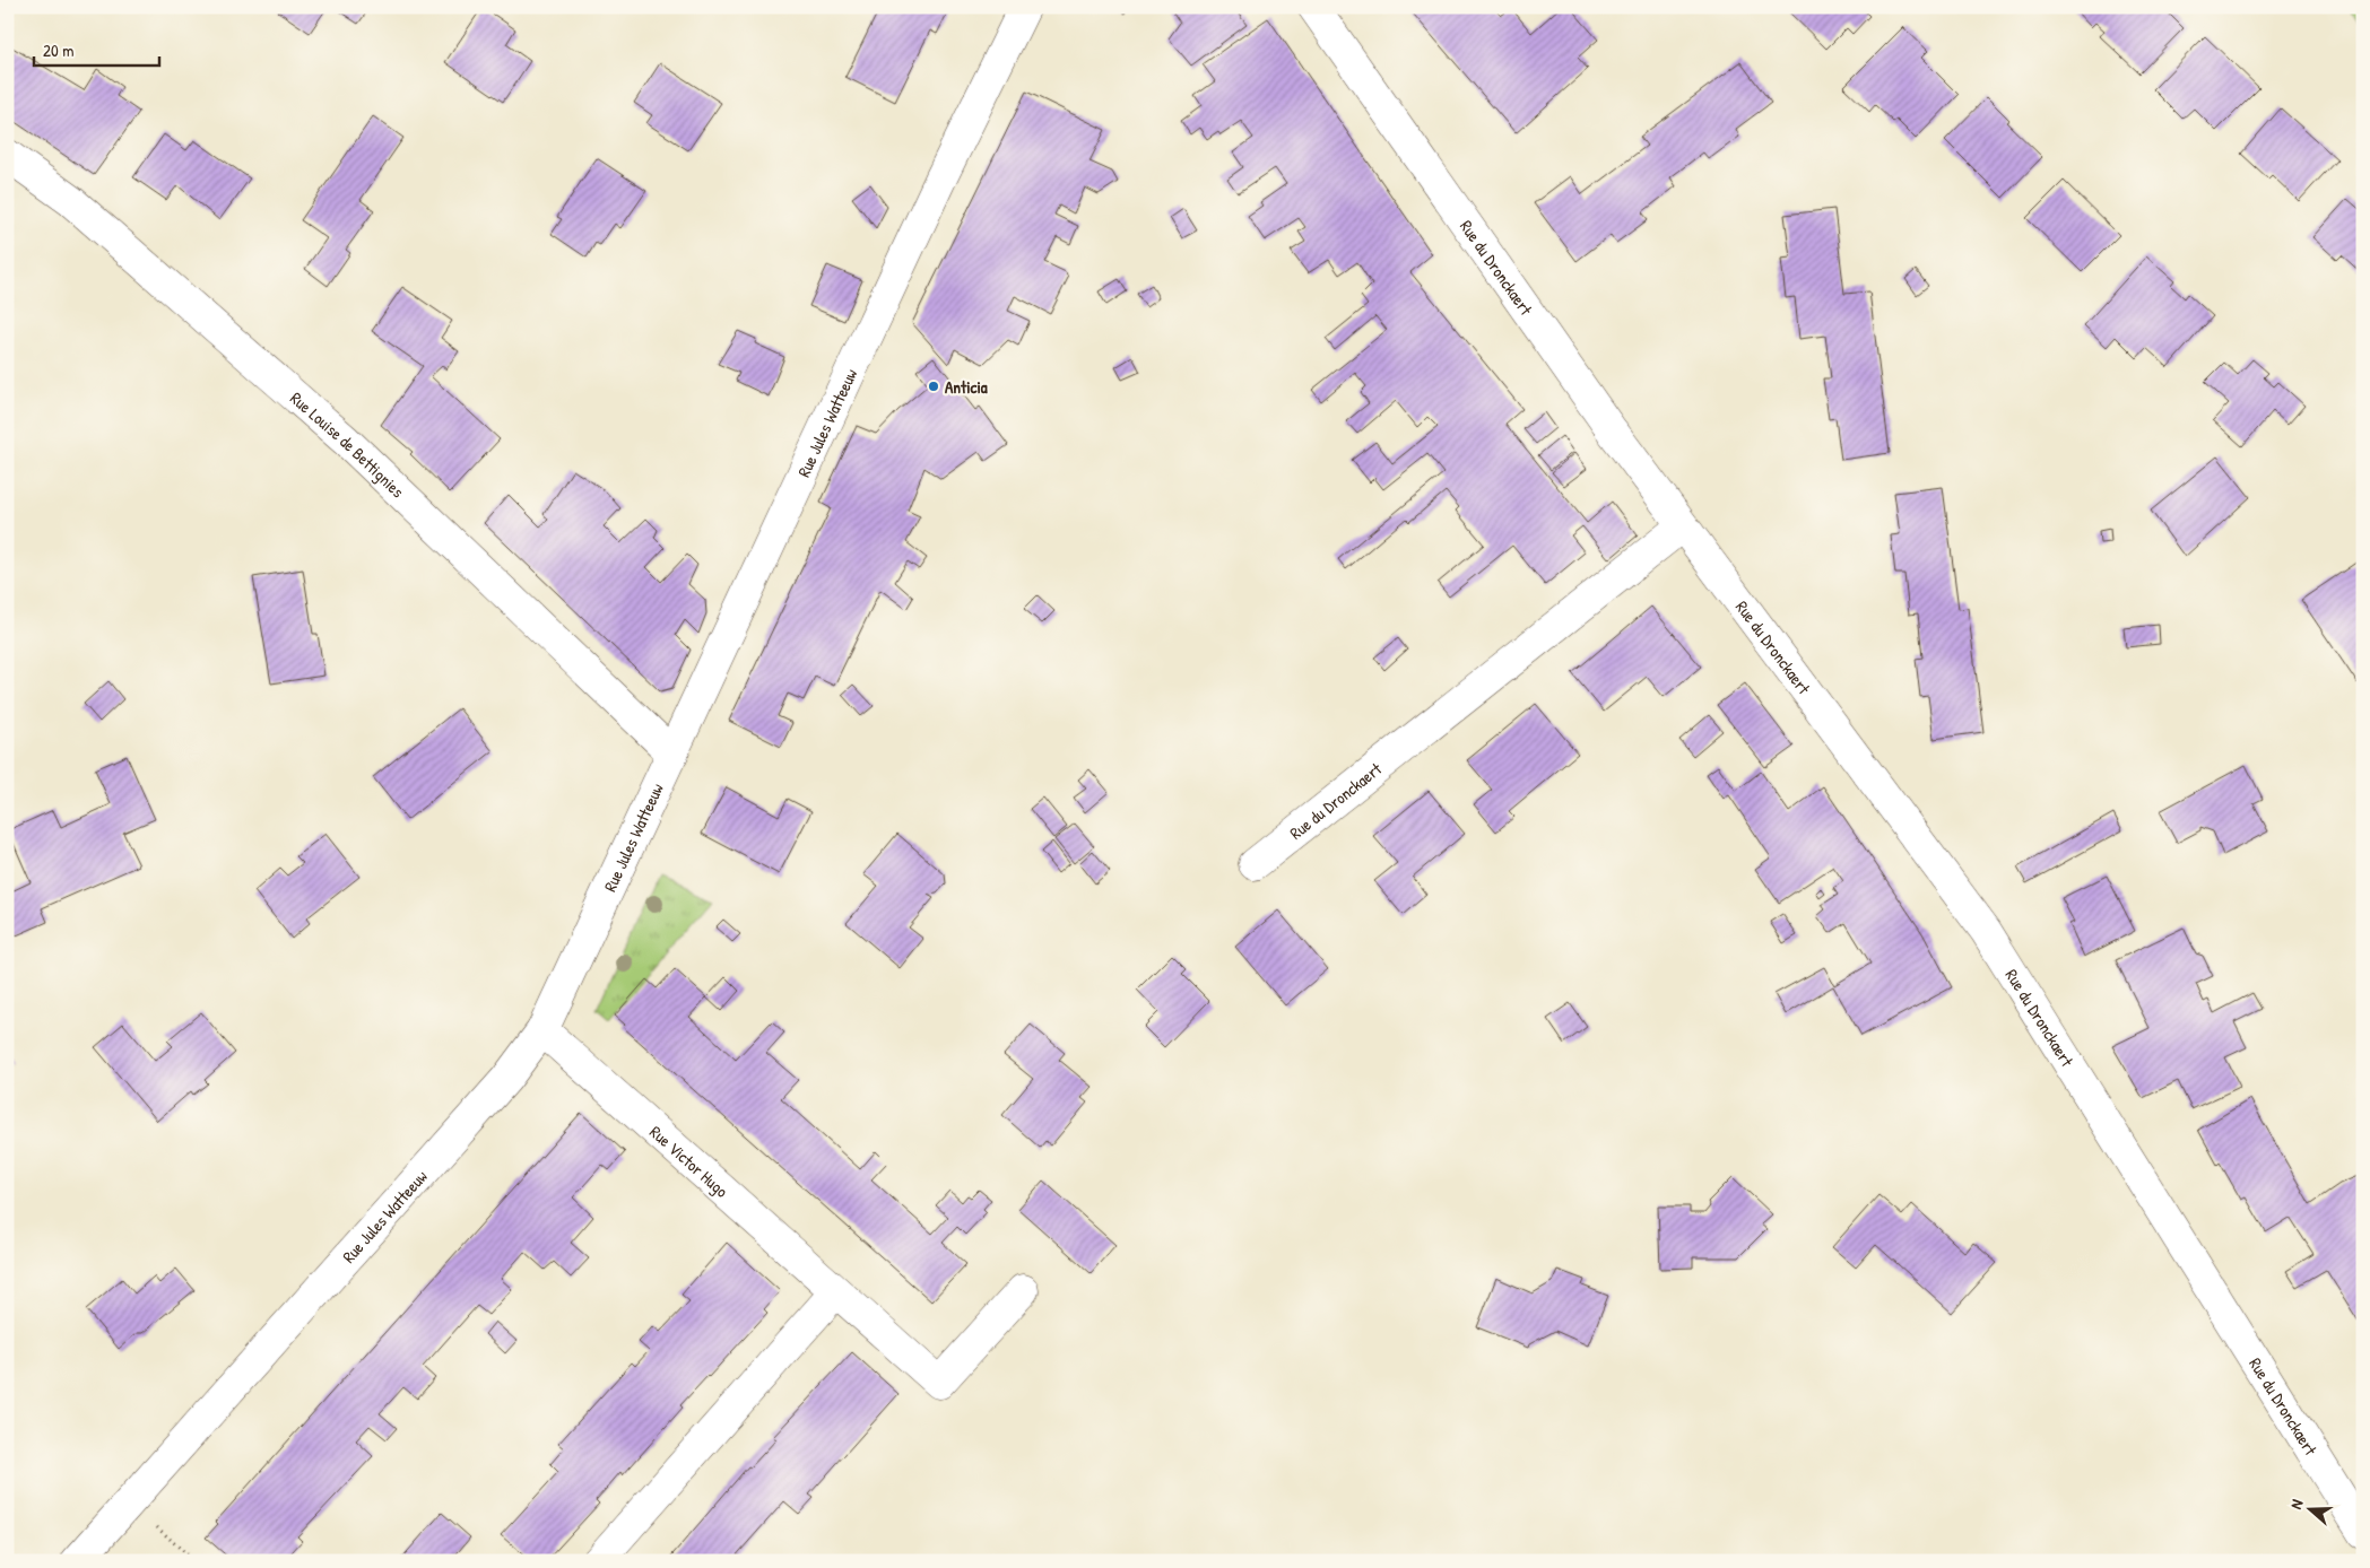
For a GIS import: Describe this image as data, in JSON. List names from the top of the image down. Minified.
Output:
{"streets":{"street":["Rue du Dronckaert","Rue Jules Watteeuw","Rue Louise de Bettignies","Rue Victor Hugo"]},"crossings":[["Rue Jules Watteeuw","Rue Louise de Bettignies"],["Rue Jules Watteeuw","Rue Victor Hugo"]],"places":["Anticia"],"scale_bar":"20 m","north":"left"}
